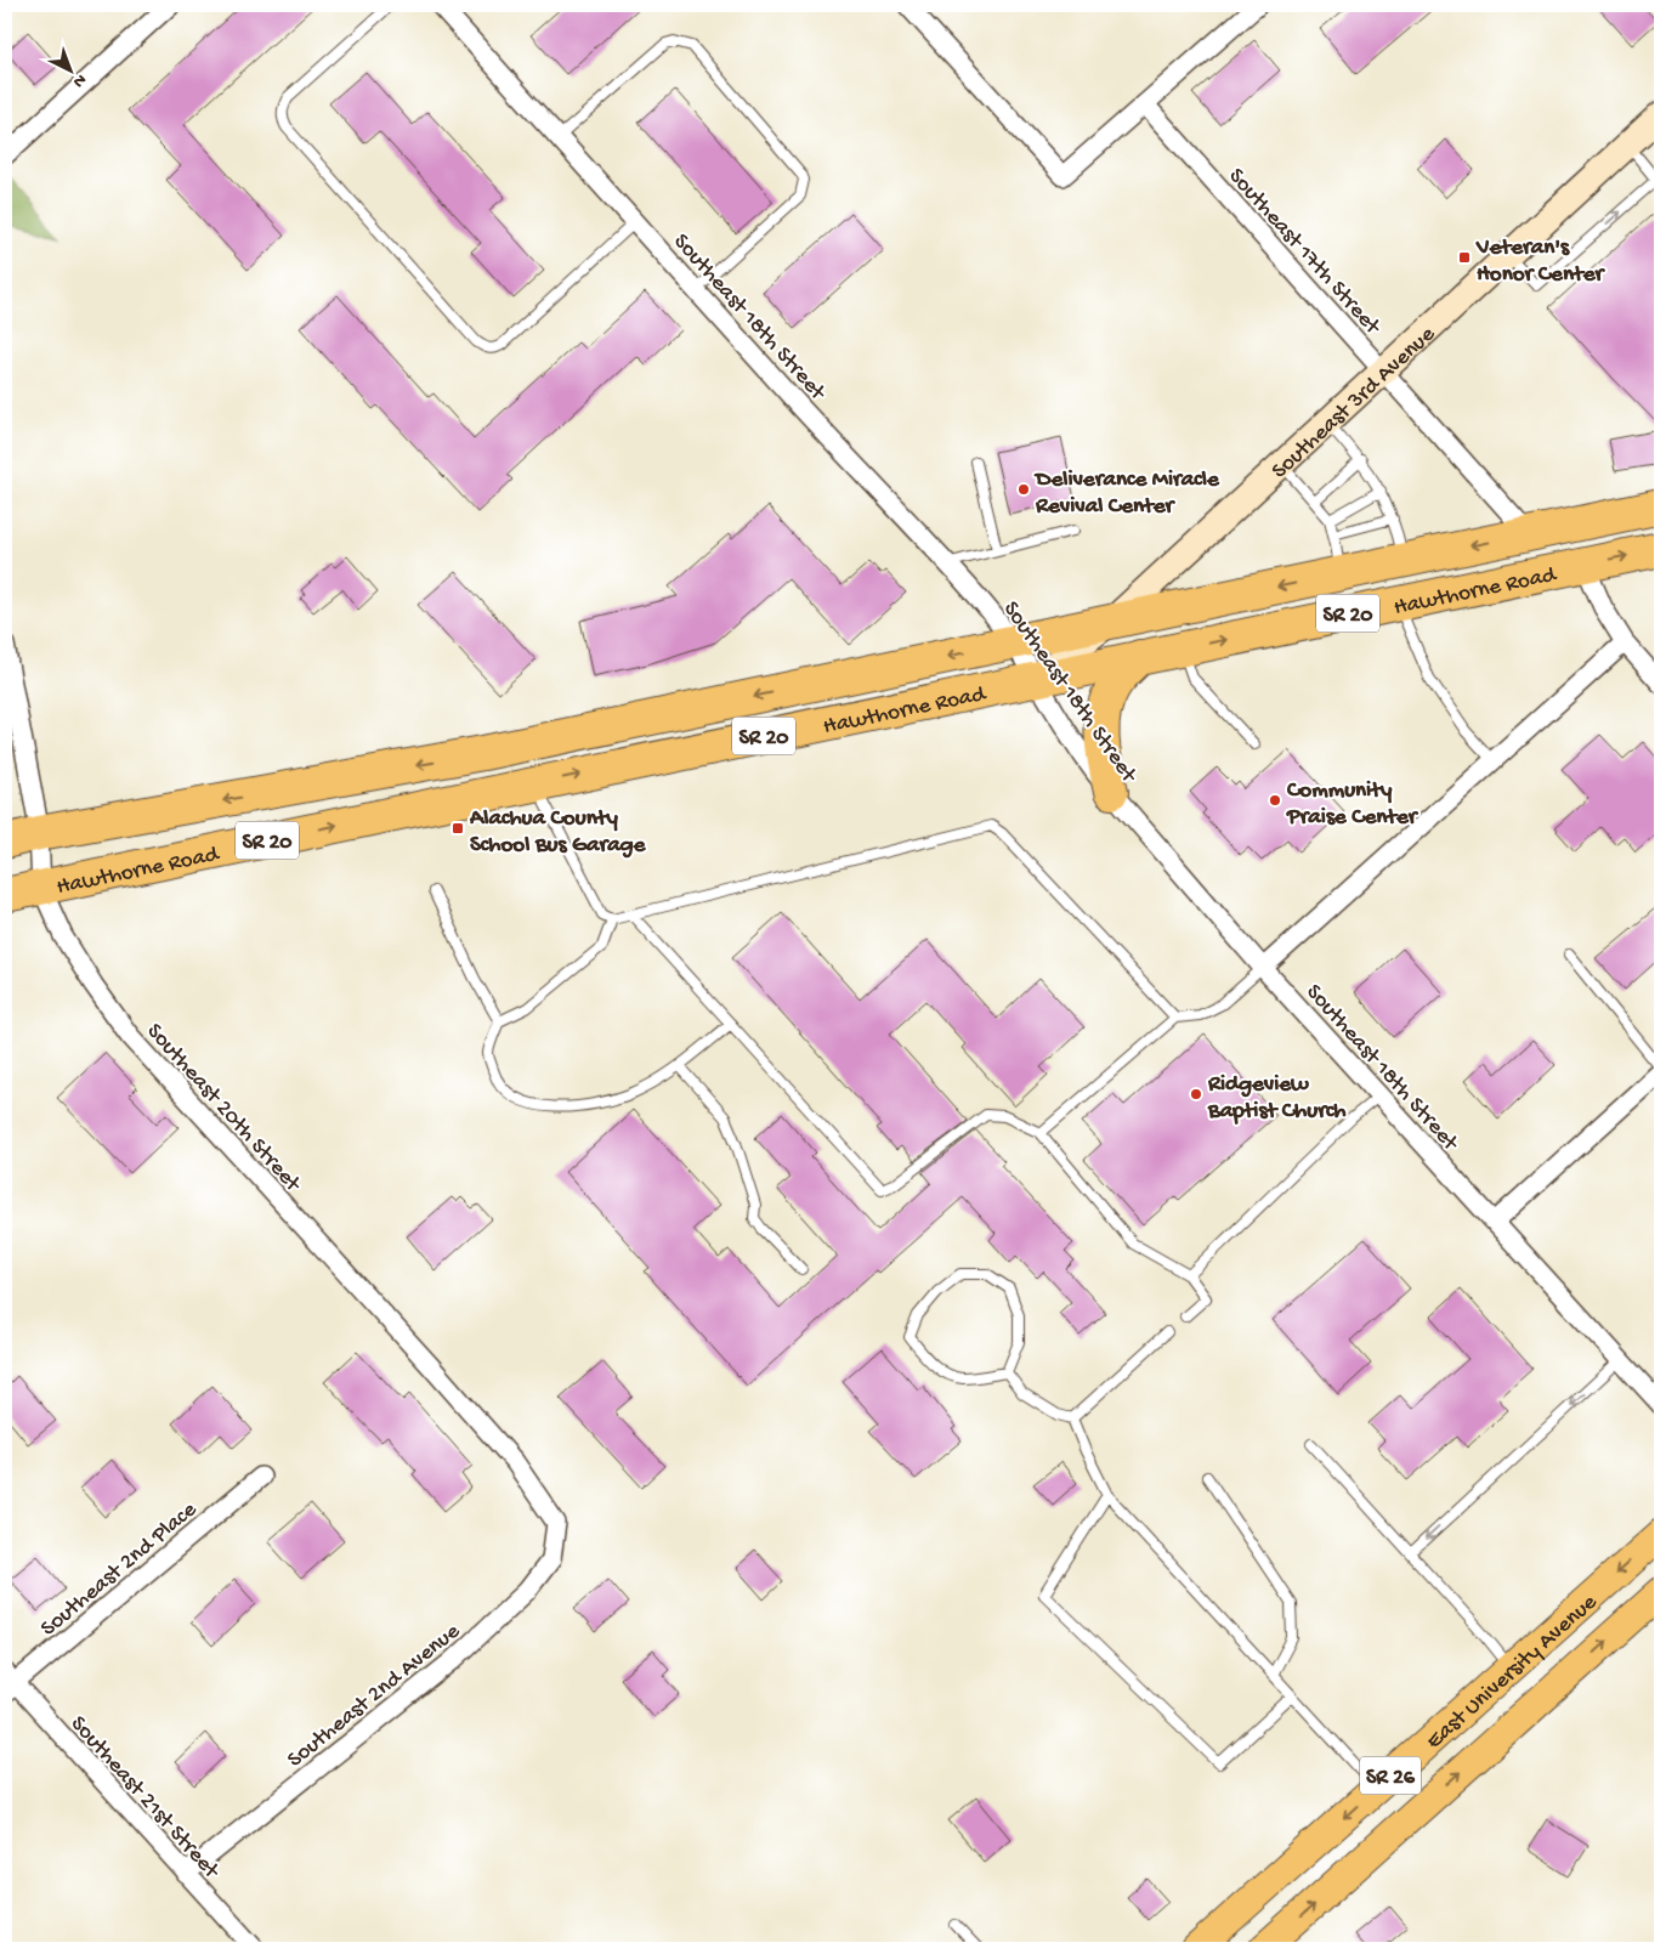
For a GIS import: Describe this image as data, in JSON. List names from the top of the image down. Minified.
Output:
{"streets":{"highway":["Hawthorne Road","SR 20"],"main road":["East University Avenue","SR 26"],"street":["Southeast 17th Street","Southeast 18th Street","Southeast 3rd Avenue","Southeast 20th Street","Southeast 2nd Place","Southeast 2nd Avenue","Southeast 21st Street"]},"crossings":[["Southeast 17th Street","Southeast 3rd Avenue"],["Southeast 17th Street","Hawthorne Road"],["Southeast 18th Street","Southeast 3rd Avenue"],["Southeast 18th Street","Hawthorne Road"],["Southeast 3rd Avenue","Hawthorne Road"],["Hawthorne Road","Southeast 20th Street"],["Southeast 20th Street","Southeast 2nd Avenue"],["Southeast 2nd Place","Southeast 21st Street"],["Southeast 2nd Avenue","Southeast 21st Street"]],"places":{"transit":["Veteran's Honor Center","Alachua County School Bus Garage"],"other":["Deliverance Miracle Revival Center","Community Praise Center","Ridgeview Baptist Church"]},"north":"bottom right"}
